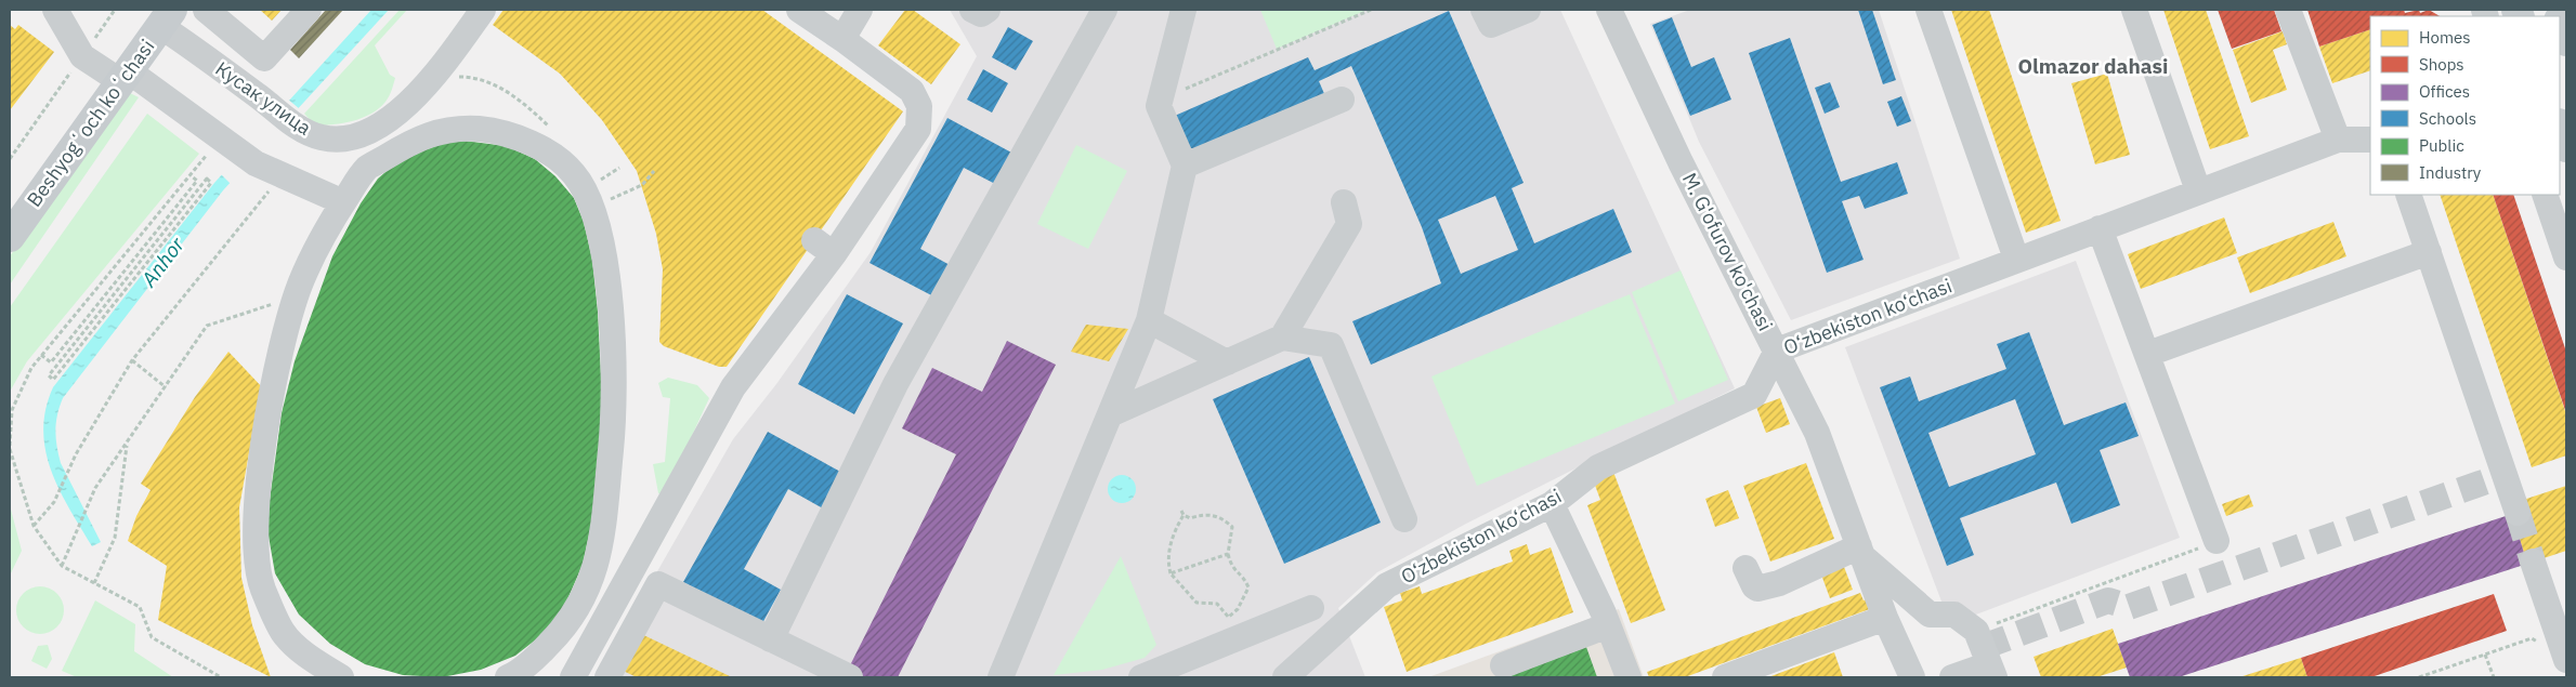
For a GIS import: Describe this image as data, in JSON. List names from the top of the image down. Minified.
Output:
{"streets":{"main road":["Beshyogʻoch koʻchasi"],"street":["Кусак улица","M. G'ofurov ko'chasi","O‘zbekiston ko‘chasi"]},"crossings":[["Кусак улица","Beshyogʻoch koʻchasi"],["M. G'ofurov ko'chasi","O‘zbekiston ko‘chasi"]],"districts":["Olmazor dahasi"],"water":["Anhor"],"legend":["Homes","Shops","Offices","Schools","Public","Industry"]}
